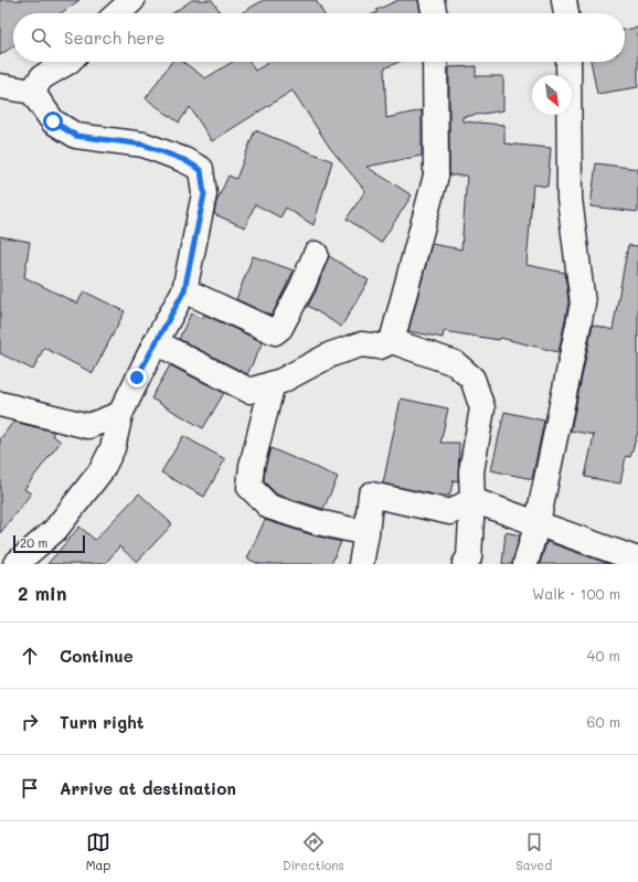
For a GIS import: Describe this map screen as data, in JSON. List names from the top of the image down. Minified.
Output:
{"scale_bar":"20 m","north":"bottom right","page":{"search":"Search here","scale":"20 m","heading":["2 min","Walk · 100 m"],"list":[["Continue","40 m"],["Turn right","60 m"],"Arrive at destination"],"nav":["Map","Directions","Saved"]}}
